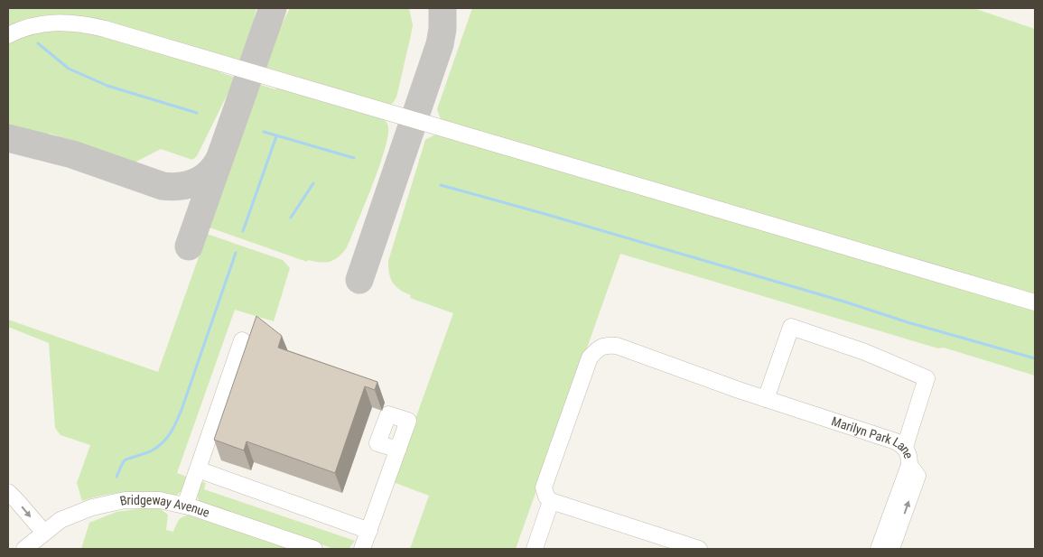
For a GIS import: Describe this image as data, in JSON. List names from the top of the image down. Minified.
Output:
{"streets":{"street":["Marilyn Park Lane","Bridgeway Avenue"]}}
